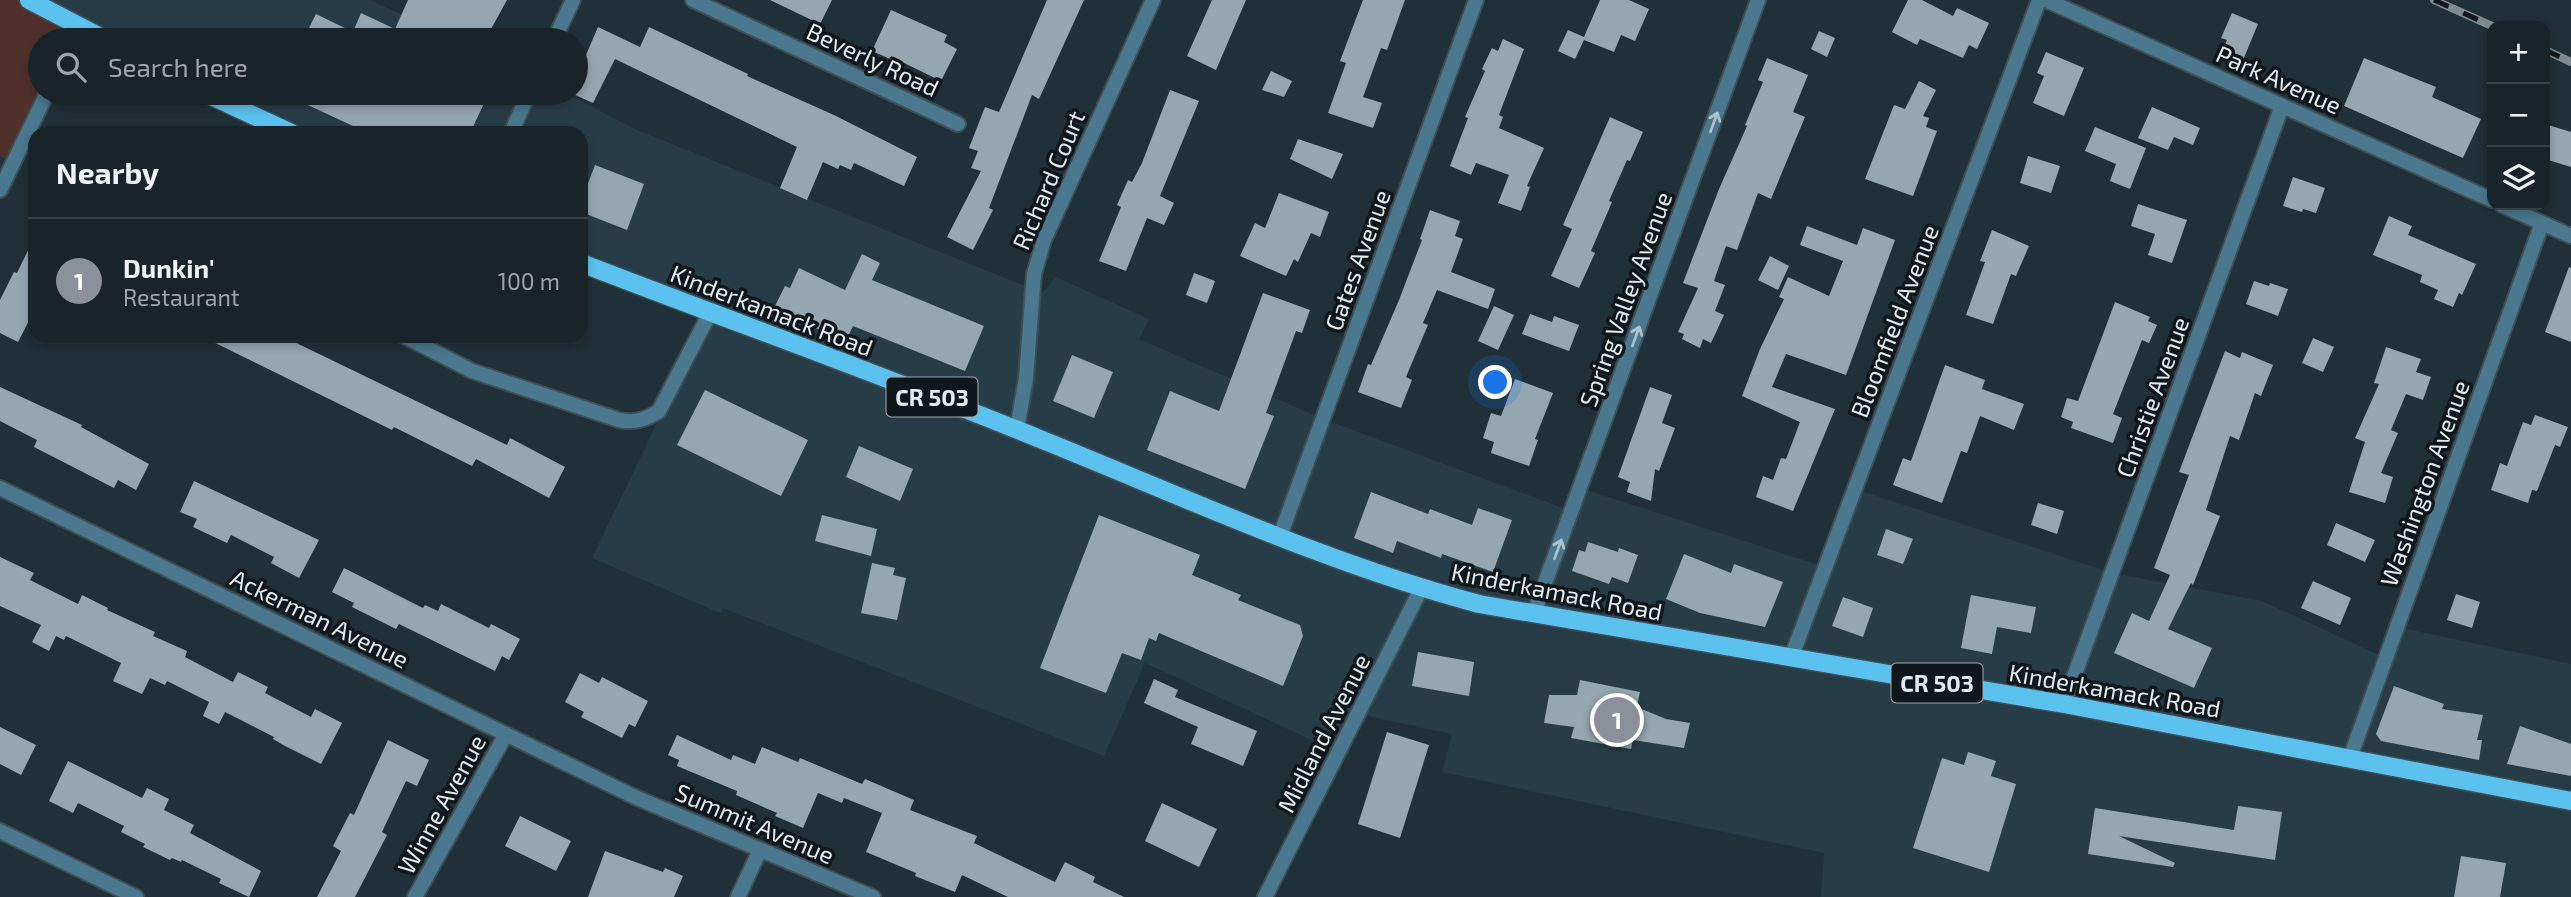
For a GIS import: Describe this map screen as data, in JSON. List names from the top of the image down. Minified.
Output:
{"streets":{"main road":["Kinderkamack Road","CR 503"],"street":["Beverly Road","Park Avenue","Richard Court","Gates Avenue","Spring Valley Avenue","Bloomfield Avenue","Christie Avenue","Washington Avenue","Ackerman Avenue","Midland Avenue","Winne Avenue","Summit Avenue"]},"crossings":[["Park Avenue","Christie Avenue"],["Richard Court","Kinderkamack Road"],["Gates Avenue","Kinderkamack Road"],["Spring Valley Avenue","Kinderkamack Road"],["Kinderkamack Road","Bloomfield Avenue"],["Kinderkamack Road","Christie Avenue"],["Kinderkamack Road","Washington Avenue"],["Kinderkamack Road","Midland Avenue"],["Ackerman Avenue","Winne Avenue"],["Ackerman Avenue","Summit Avenue"]],"one_way":["Spring Valley Avenue"],"page":{"map_buttons":["+","−"],"search":"Search here","heading":"Nearby","list":[{"mark":"1","name":"Dunkin'","note":"Restaurant","value":"100 m"}],"pins":"1"}}
